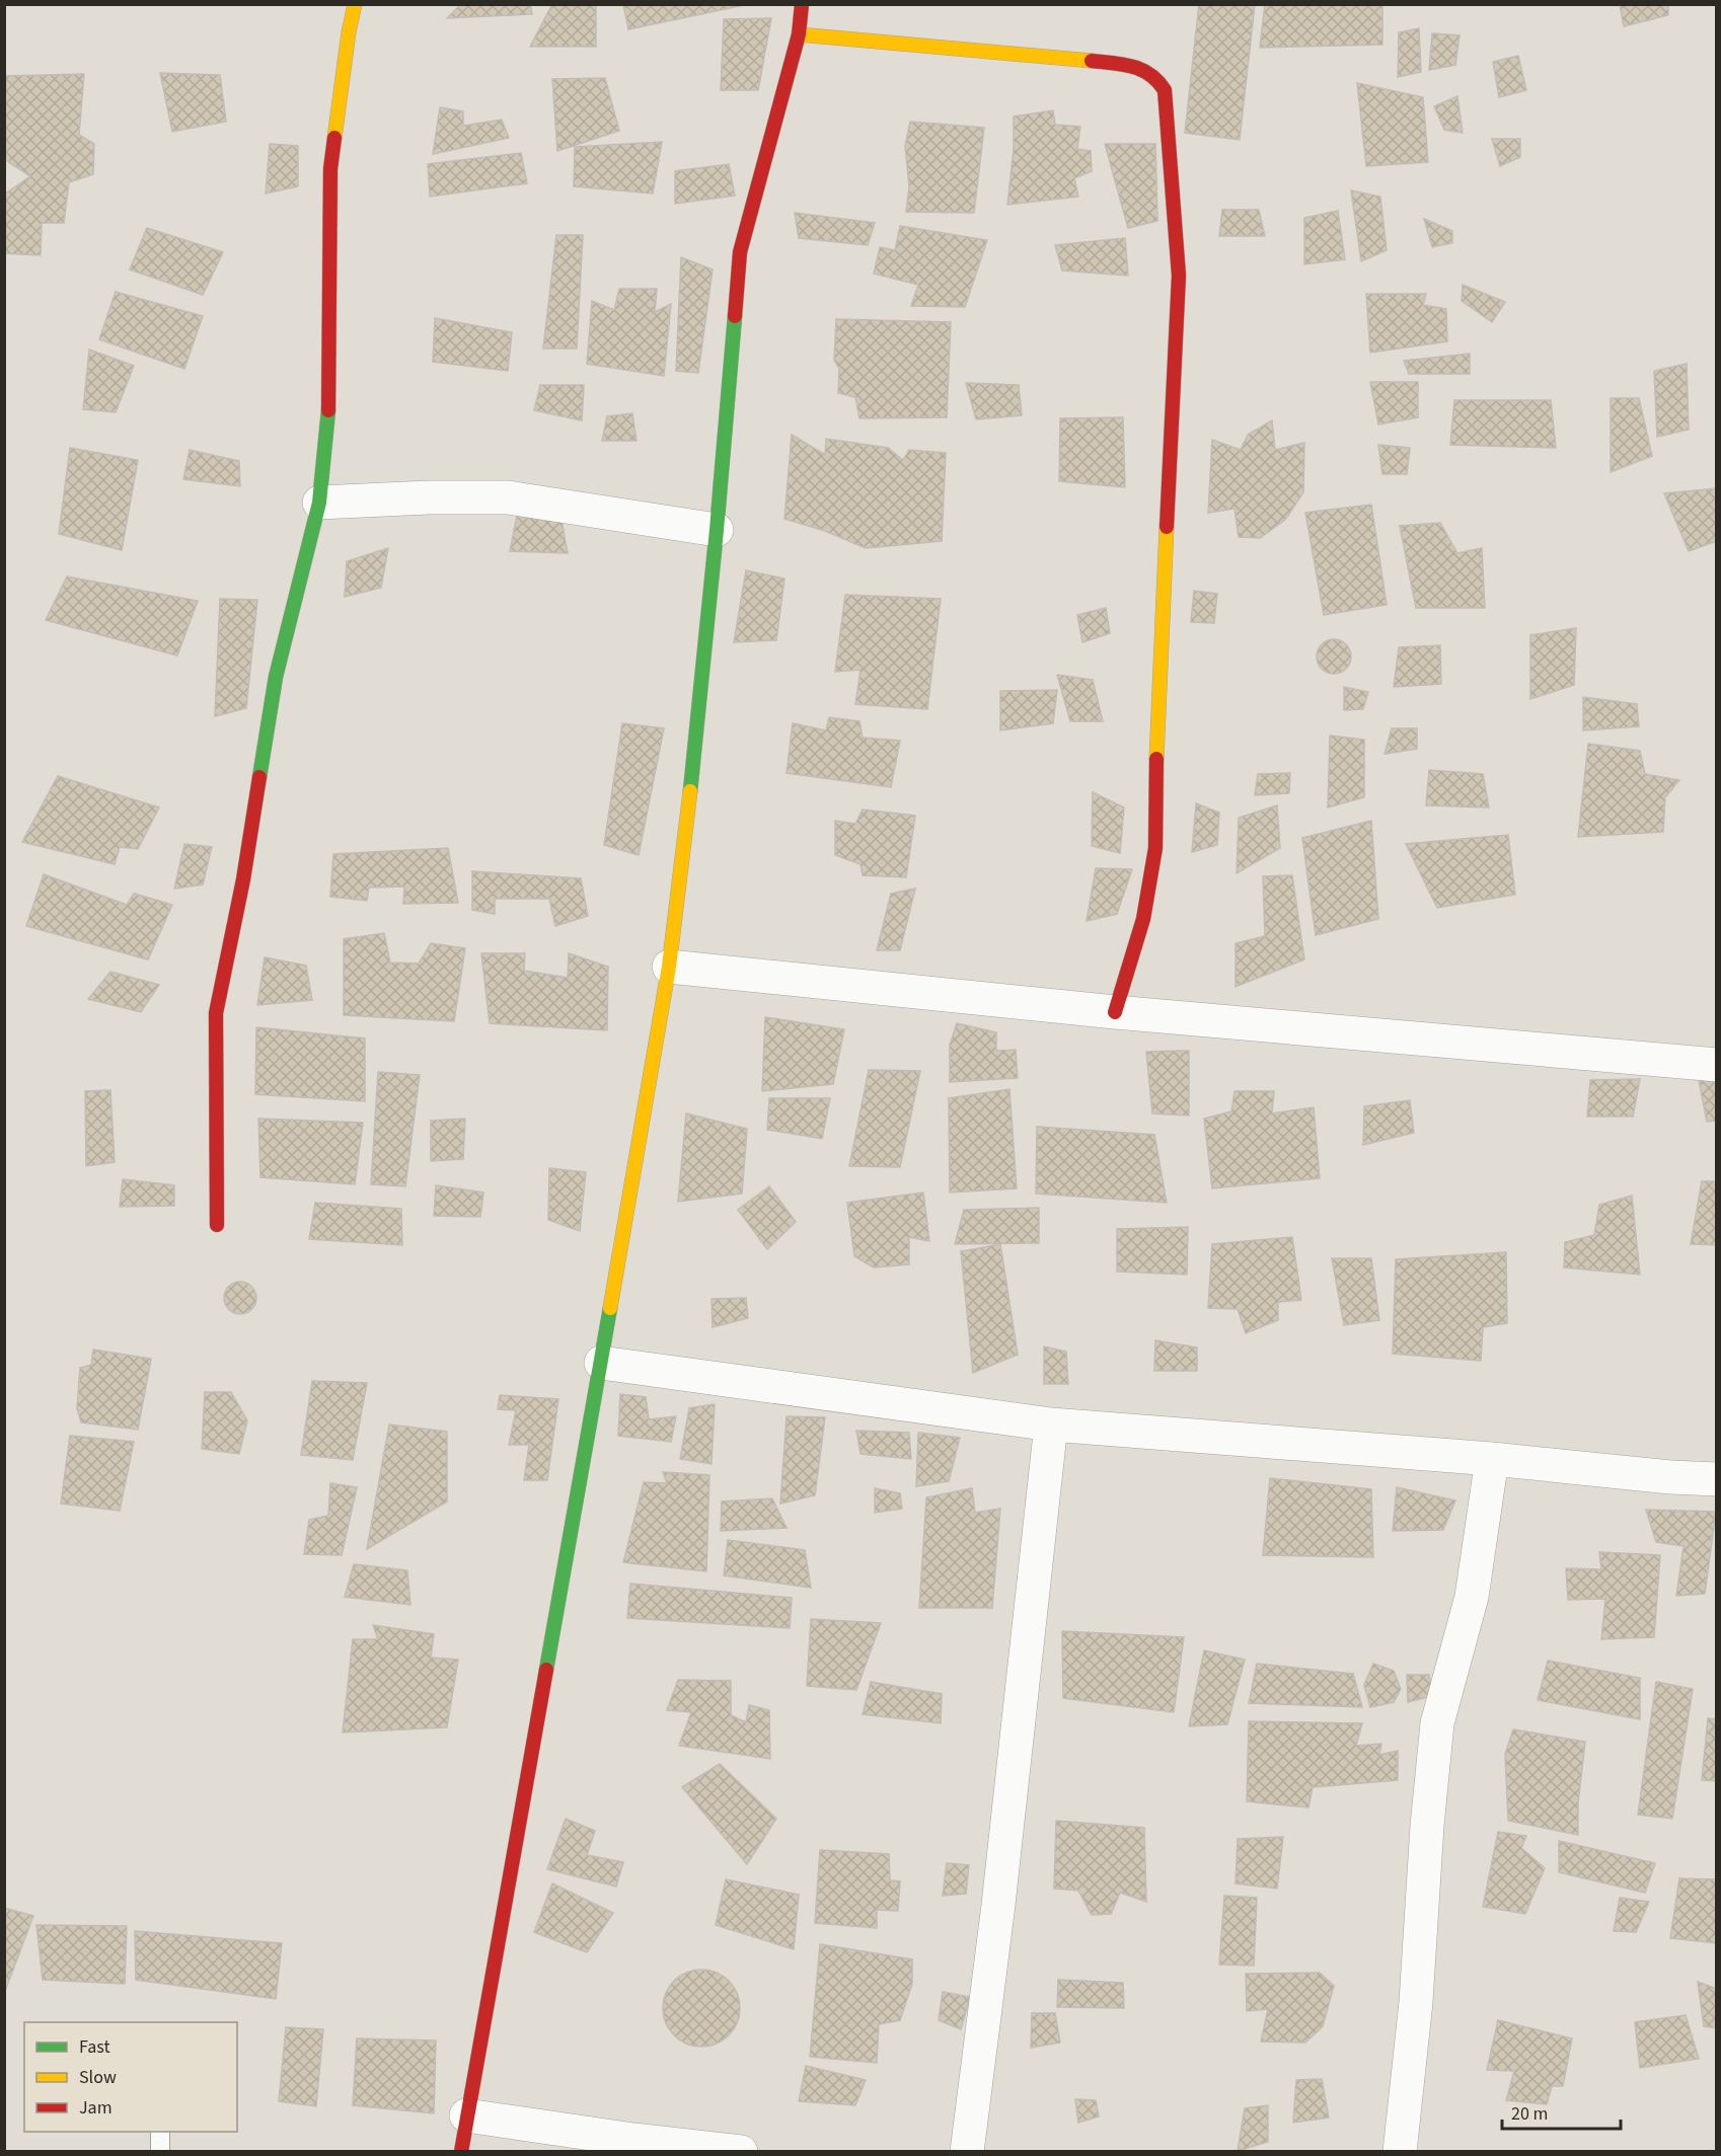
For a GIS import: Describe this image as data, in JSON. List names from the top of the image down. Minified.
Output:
{"legend":["Fast","Slow","Jam"],"scale_bar":"20 m"}
